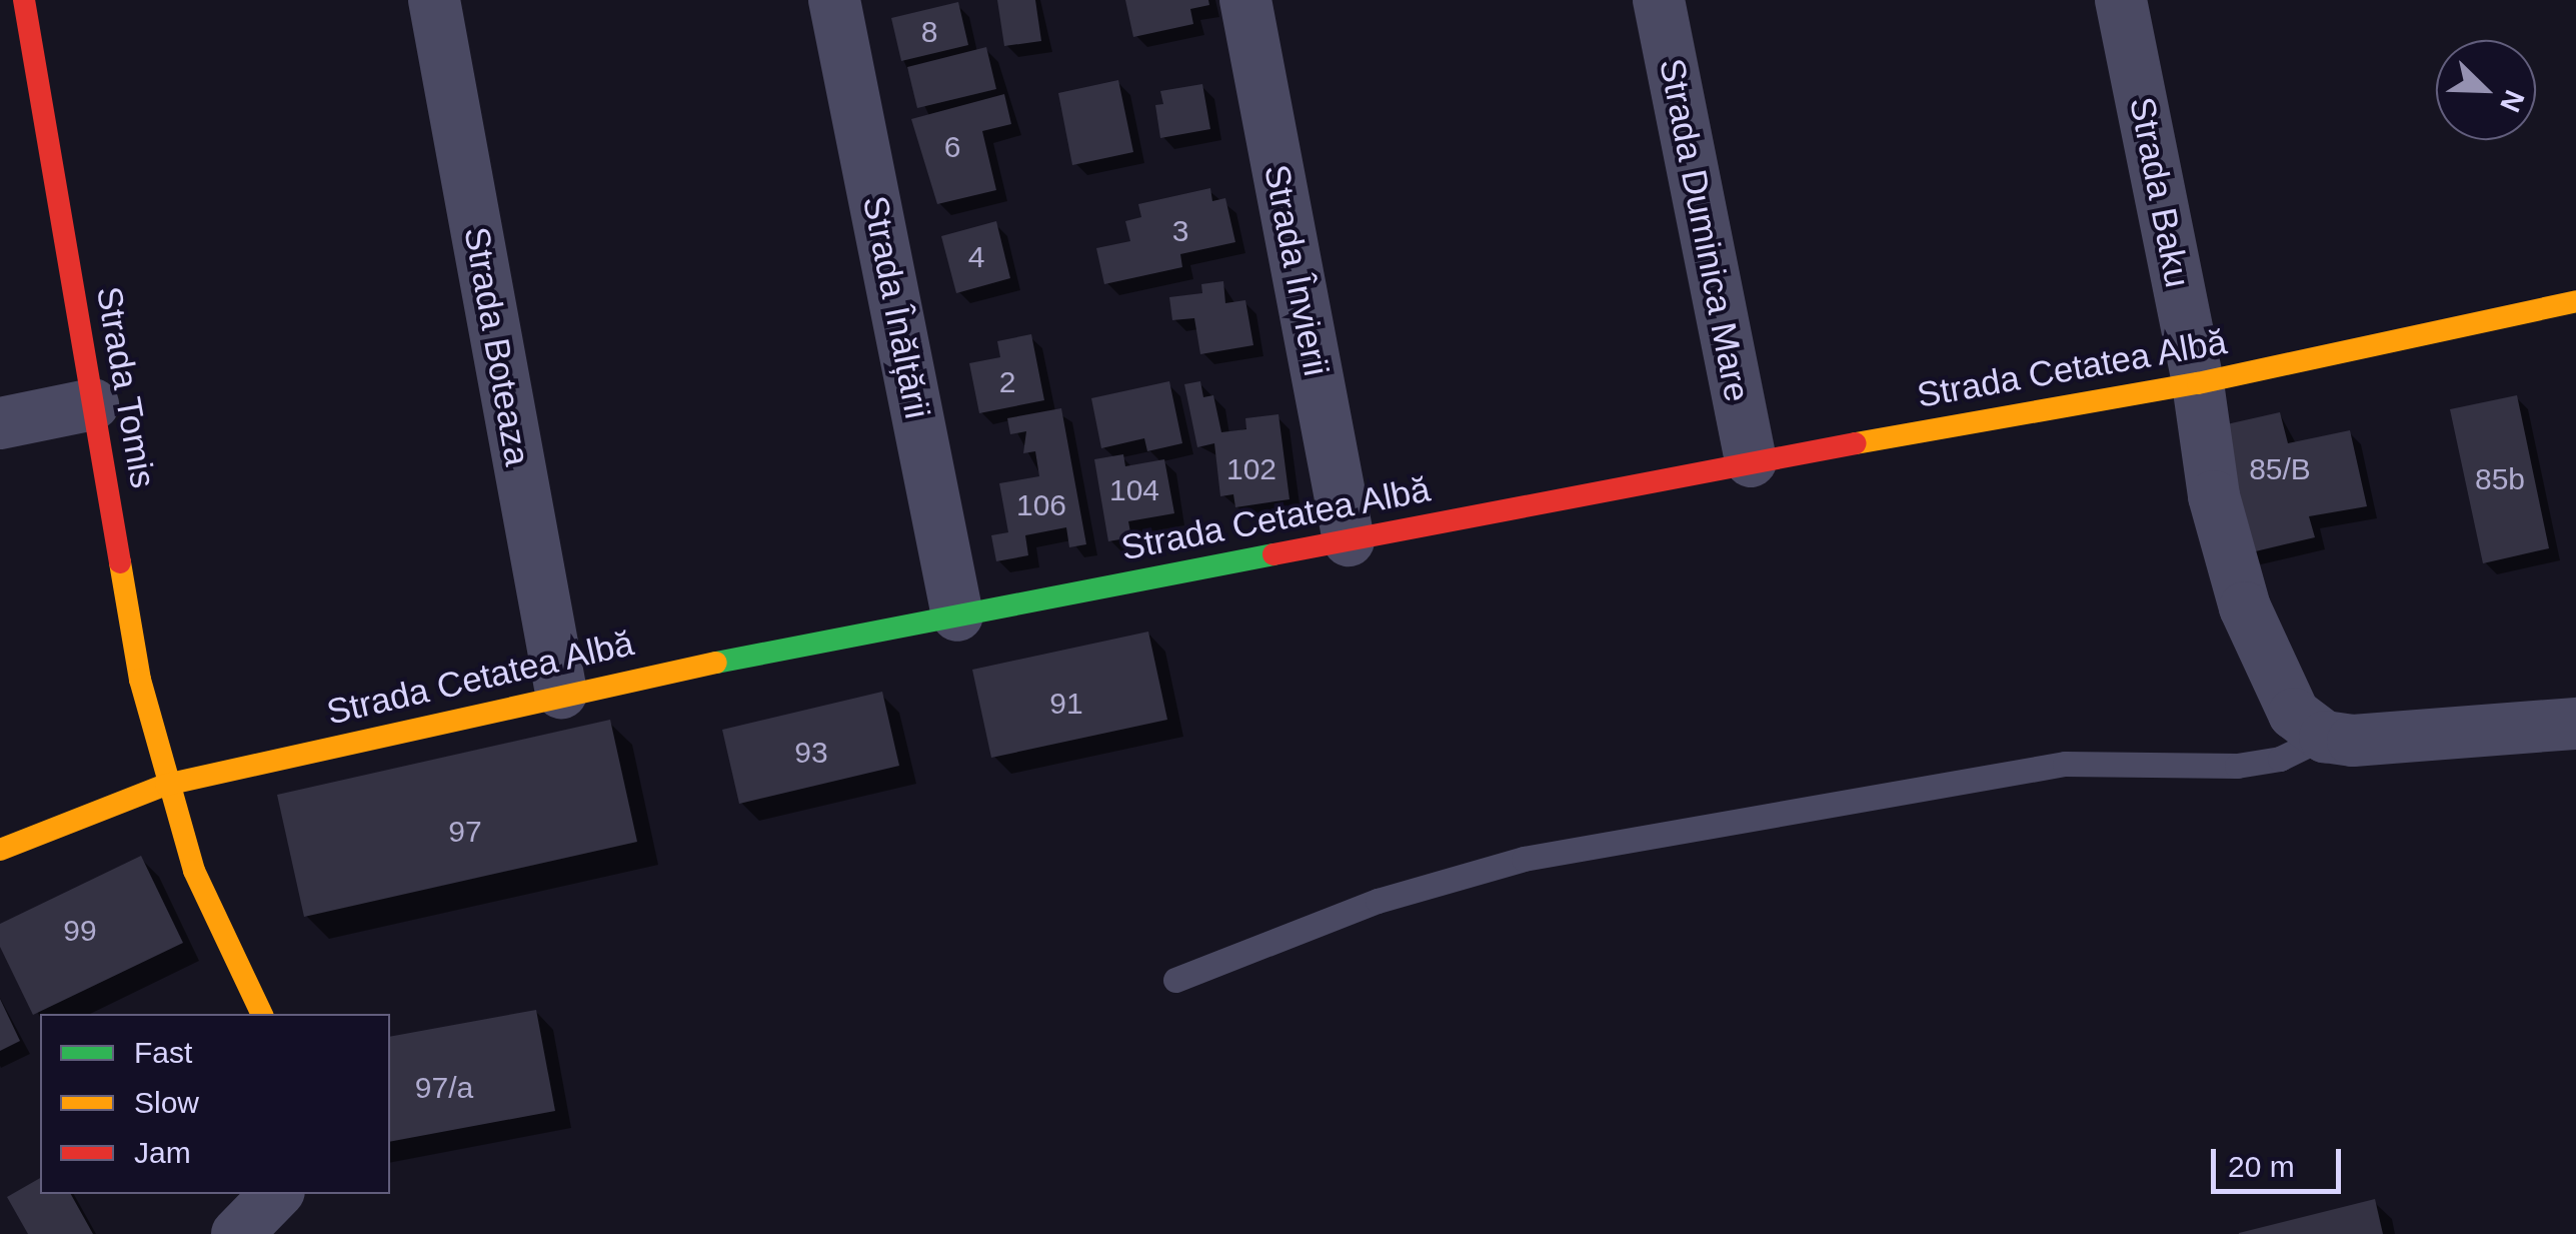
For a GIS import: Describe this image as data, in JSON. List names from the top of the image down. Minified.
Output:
{"streets":{"street":["Strada Baku","Strada Duminica Mare","Strada Învierii","Strada Înălțării","Strada Boteaza","Strada Cetatea Albă","Strada Tomis"]},"crossings":[["Strada Baku","Strada Cetatea Albă"],["Strada Duminica Mare","Strada Cetatea Albă"],["Strada Învierii","Strada Cetatea Albă"],["Strada Înălțării","Strada Cetatea Albă"],["Strada Boteaza","Strada Cetatea Albă"],["Strada Cetatea Albă","Strada Tomis"]],"house_numbers":["8","6","3","4","2","102","85/B","85b","104","106","91","93","97","99","97/a"],"legend":["Fast","Slow","Jam"],"scale_bar":"20 m","north":"bottom right"}
